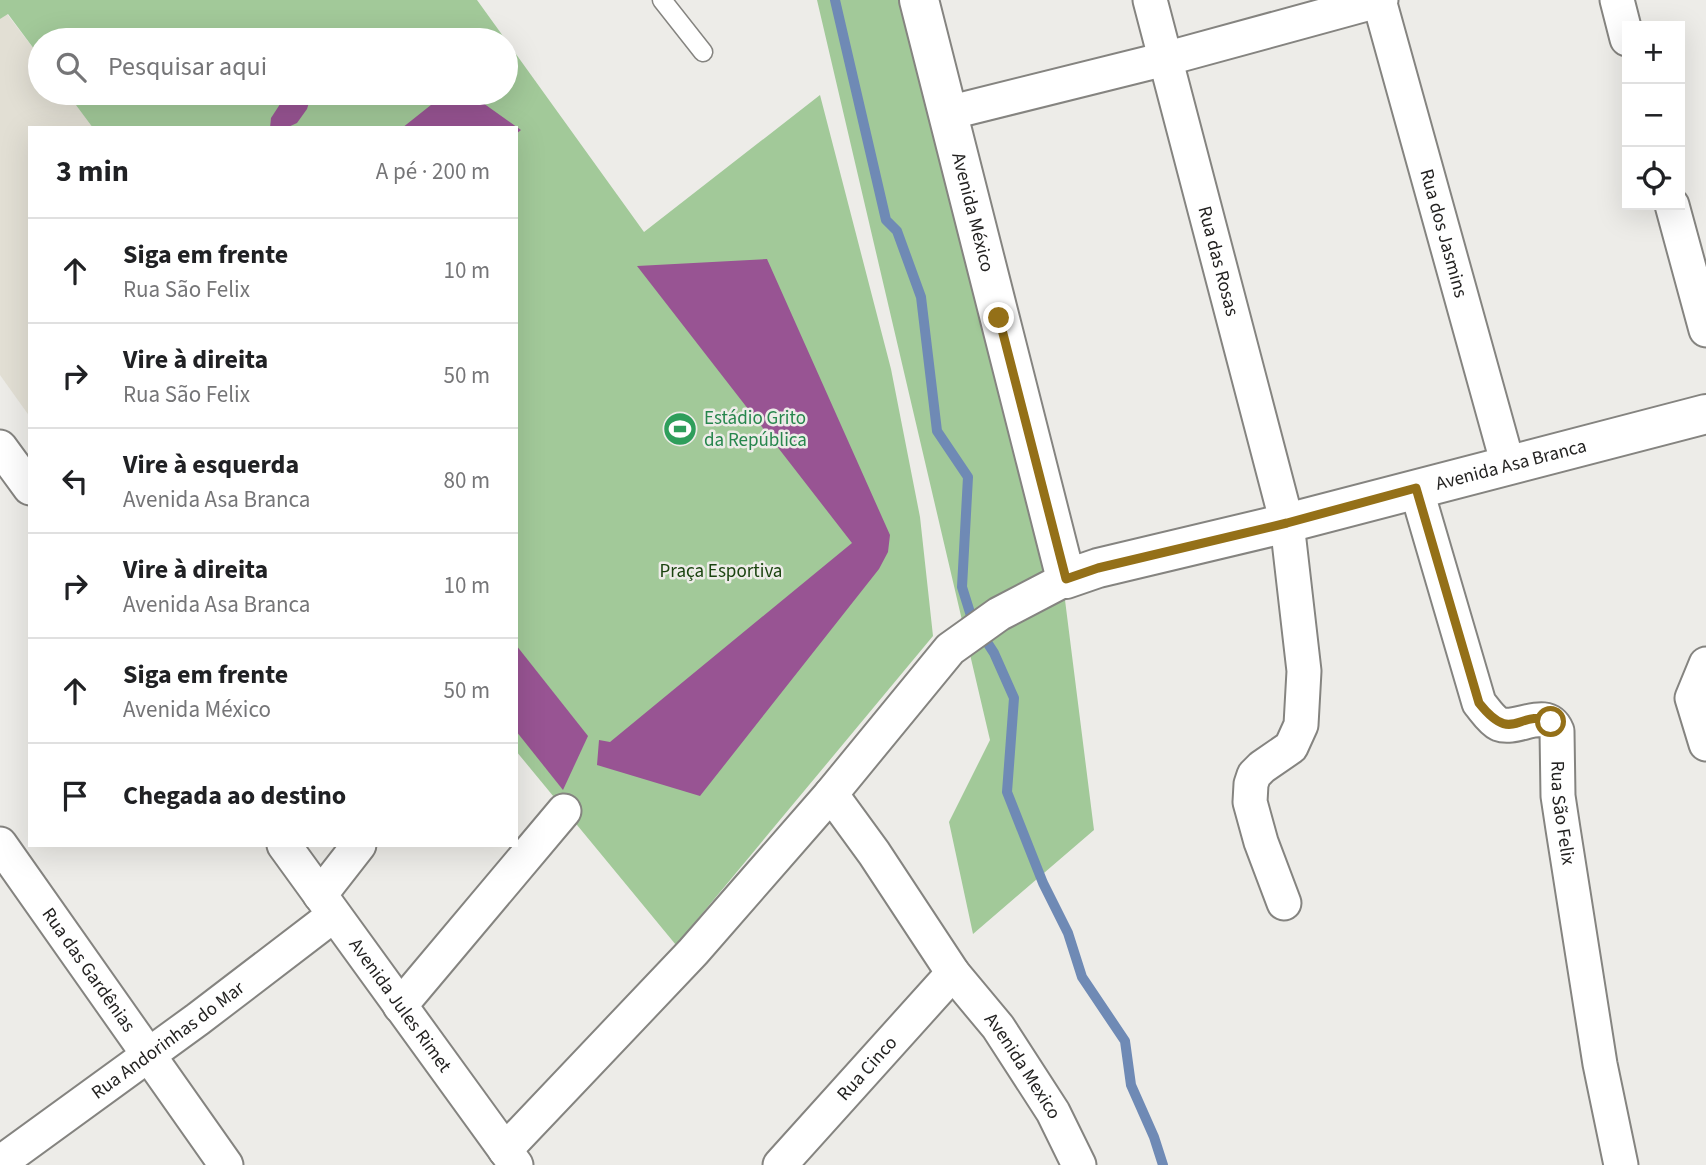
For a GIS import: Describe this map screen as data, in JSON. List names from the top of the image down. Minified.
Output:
{"streets":{"street":["Avenida México","Rua dos Jasmins","Rua das Rosas","Avenida Asa Branca","Rua São Felix","Rua das Gardênias","Avenida Jules Rimet","Rua Andorinhas do Mar","Avenida Mexico","Rua Cinco"]},"crossings":[["Avenida México","Avenida Asa Branca"],["Rua dos Jasmins","Avenida Asa Branca"],["Rua das Rosas","Avenida Asa Branca"],["Avenida Asa Branca","Rua São Felix"],["Rua das Gardênias","Rua Andorinhas do Mar"],["Avenida Jules Rimet","Rua Andorinhas do Mar"],["Avenida Mexico","Rua Cinco"]],"parks":["Praça Esportiva"],"places":{"sports":["Estádio Grito da República"]},"page":{"map_buttons":["+","−"],"search":"Pesquisar aqui","heading":["3 min","A pé · 200 m"],"list":[["Siga em frente","Rua São Felix","10 m"],["Vire à direita","Rua São Felix","50 m"],["Vire à esquerda","Avenida Asa Branca","80 m"],["Vire à direita","Avenida Asa Branca","10 m"],["Siga em frente","Avenida México","50 m"],"Chegada ao destino"]}}
